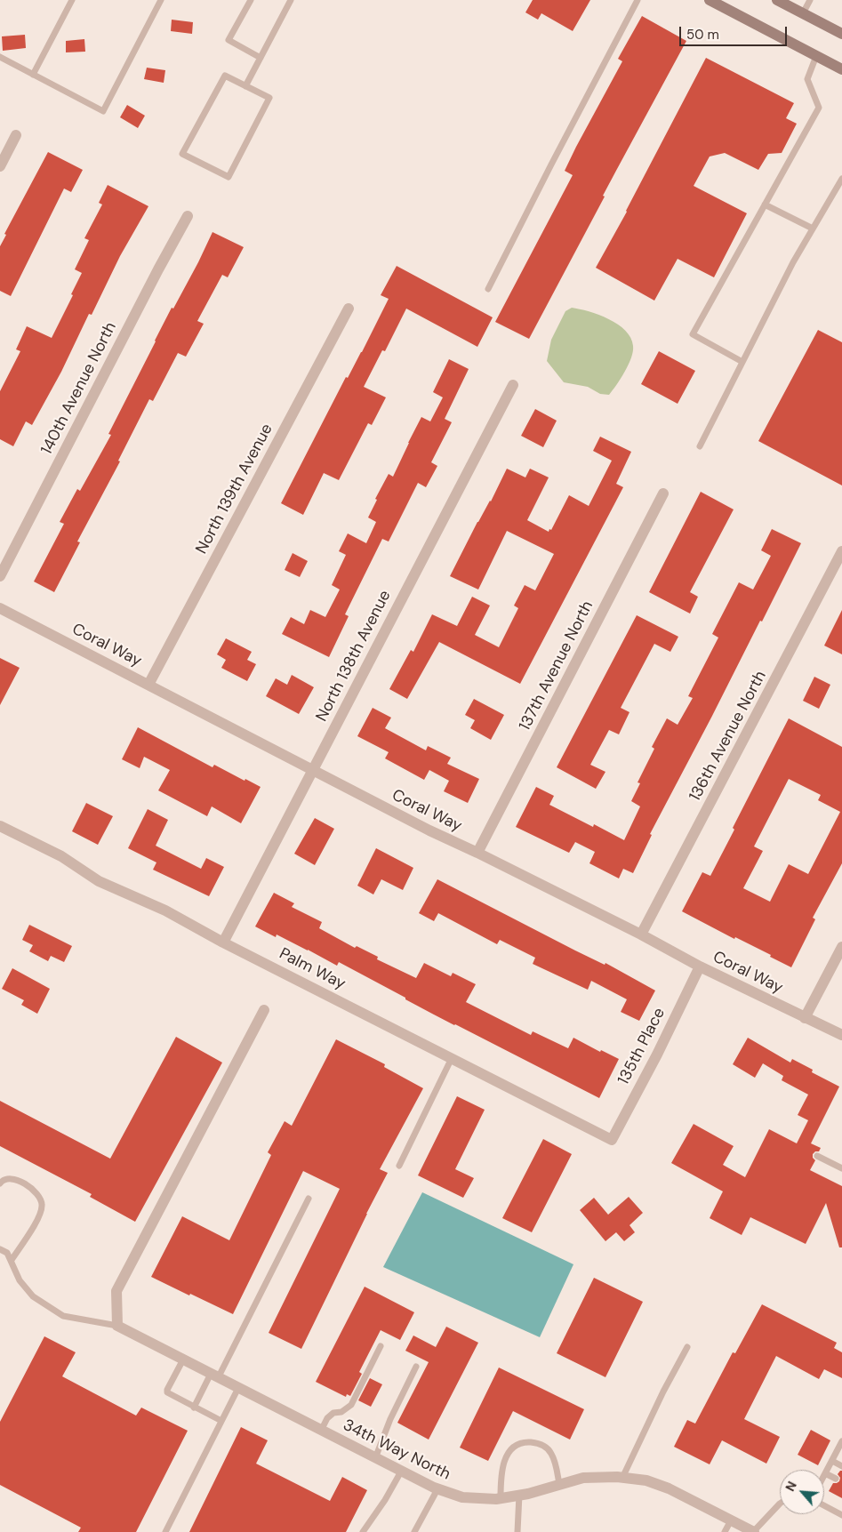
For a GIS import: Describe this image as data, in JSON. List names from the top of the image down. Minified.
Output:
{"streets":{"street":["140th Avenue North","North 139th Avenue","Coral Way","North 138th Avenue","137th Avenue North","136th Avenue North","Palm Way","135th Place","34th Way North"]},"crossings":[["North 139th Avenue","Coral Way"],["Coral Way","North 138th Avenue"],["Coral Way","137th Avenue North"],["Coral Way","136th Avenue North"],["Coral Way","135th Place"],["North 138th Avenue","Palm Way"],["Palm Way","135th Place"]],"scale_bar":"50 m","north":"top left"}
